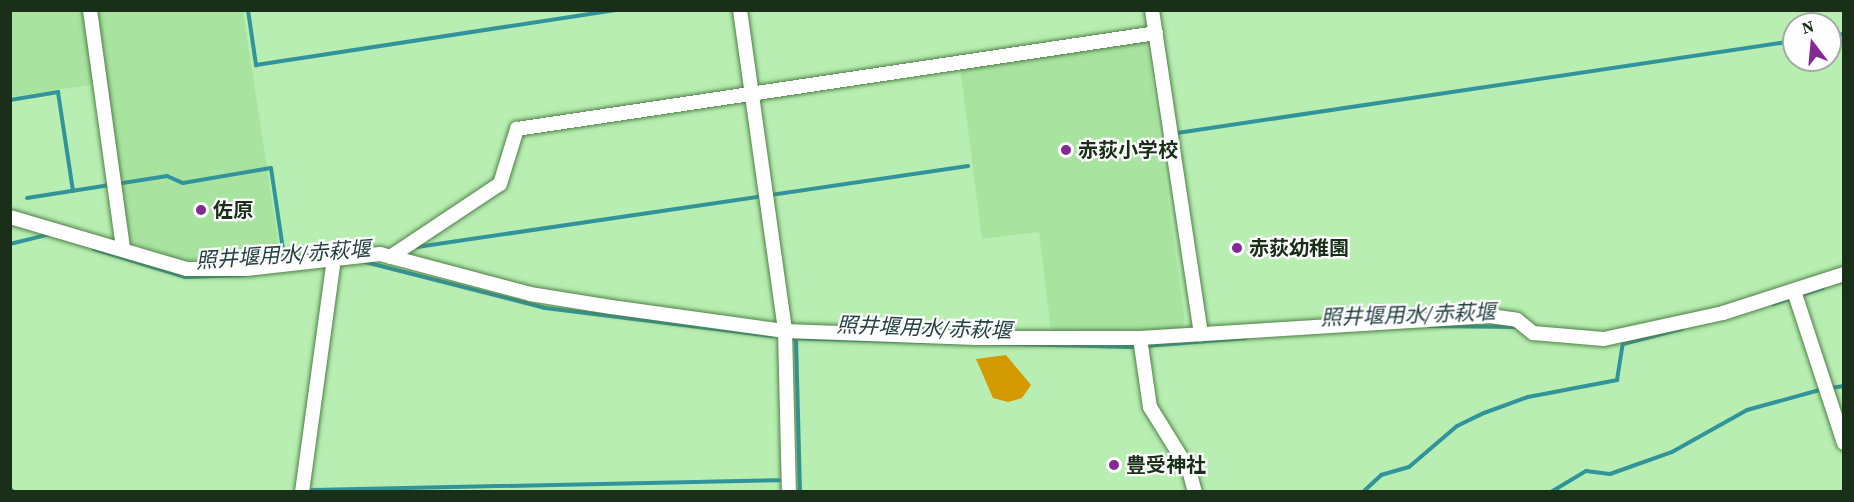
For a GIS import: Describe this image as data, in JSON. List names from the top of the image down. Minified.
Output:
{"water":["照井堰用水/赤萩堰"],"places":["赤荻小学校","佐原","赤荻幼稚園","豊受神社"],"north":"top"}
